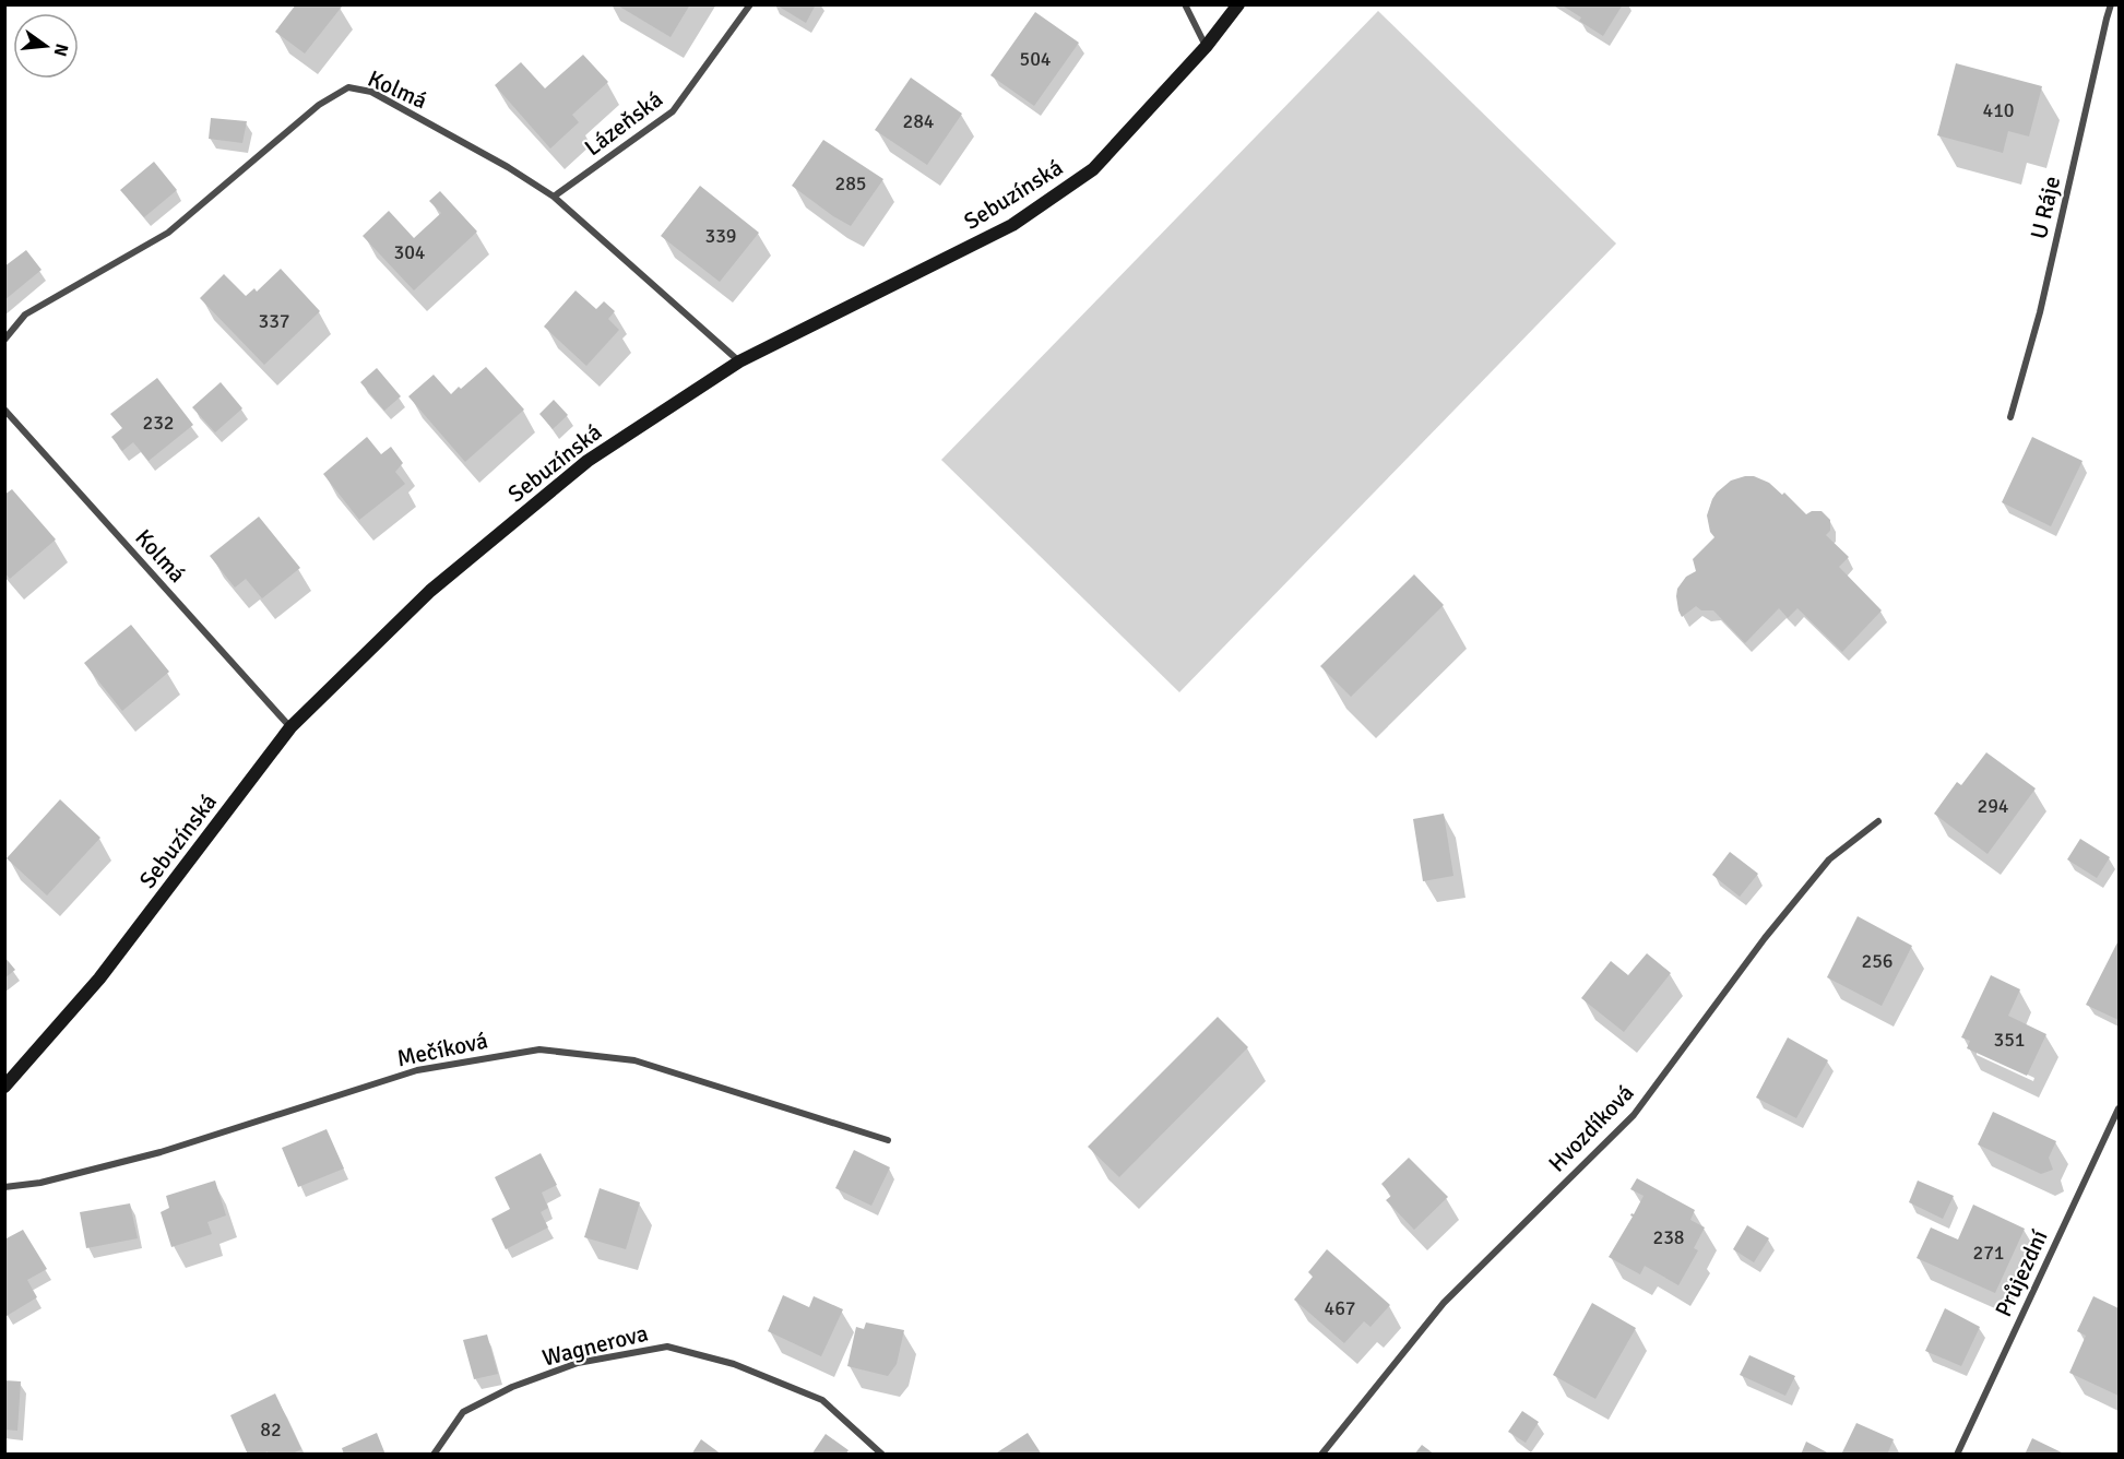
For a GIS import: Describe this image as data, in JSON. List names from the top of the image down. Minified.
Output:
{"streets":{"main road":["Sebuzínská"],"street":["Kolmá","Lázeňská","U Ráje","Mečíková","Hvozdíková","Průjezdní","Wagnerova"]},"crossings":[["Kolmá","Lázeňská"],["Kolmá","Sebuzínská"]],"house_numbers":["504","410","284","285","339","304","337","232","294","256","351","238","271","467","82"],"north":"right"}
